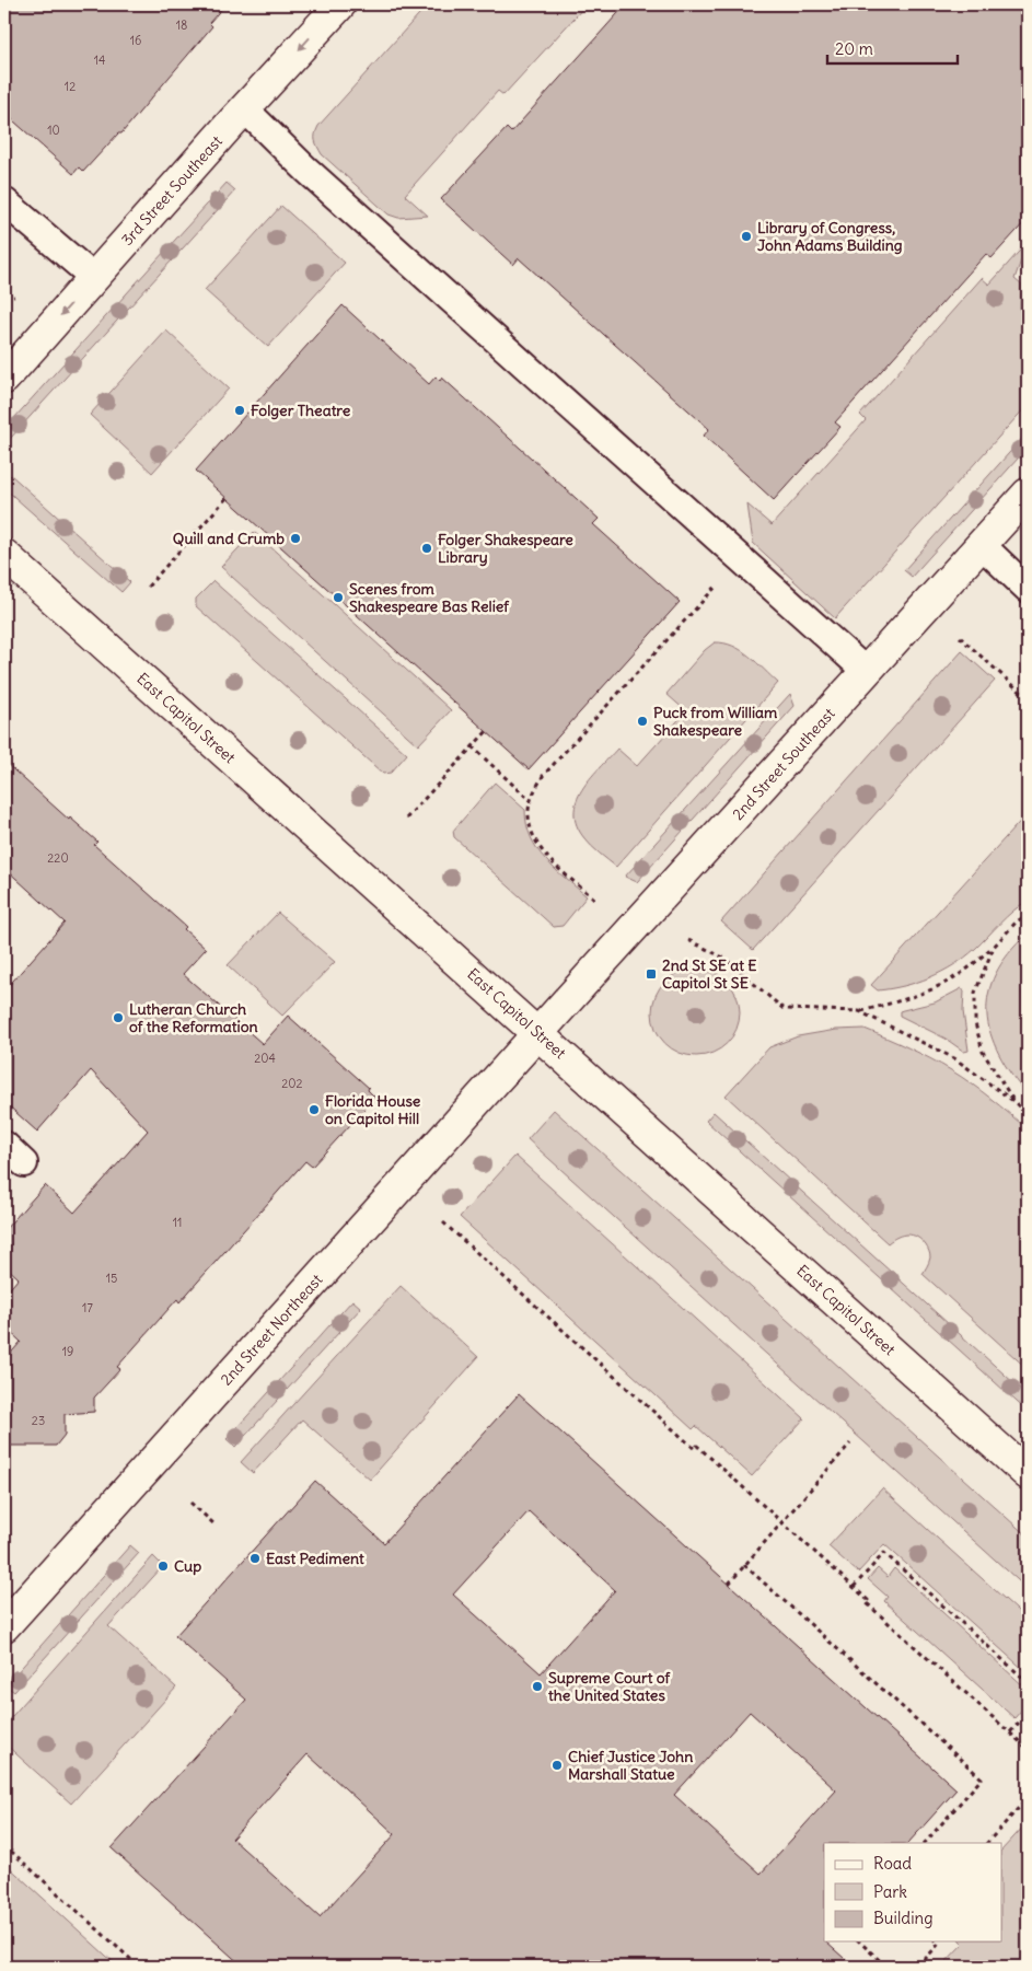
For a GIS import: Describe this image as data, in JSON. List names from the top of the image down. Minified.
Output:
{"streets":{"street":["3rd Street Southeast","East Capitol Street","2nd Street Southeast","2nd Street Northeast"]},"crossings":[["East Capitol Street","2nd Street Southeast"],["East Capitol Street","2nd Street Northeast"],["2nd Street Southeast","2nd Street Northeast"]],"one_way":["3rd Street Southeast"],"places":{"other":["Library of Congress, John Adams Building","Folger Theatre","Quill and Crumb","Folger Shakespeare Library","Scenes from Shakespeare Bas Relief","Puck from William Shakespeare","Lutheran Church of the Reformation","Florida House on Capitol Hill","East Pediment","Cup","Supreme Court of the United States","Chief Justice John Marshall Statue"],"transit":["2nd St SE at E Capitol St SE"]},"house_numbers":["18","16","14","12","10","220","204","202","11","15","17","19","23"],"legend":["Road","Park","Building"],"scale_bar":"20 m"}
